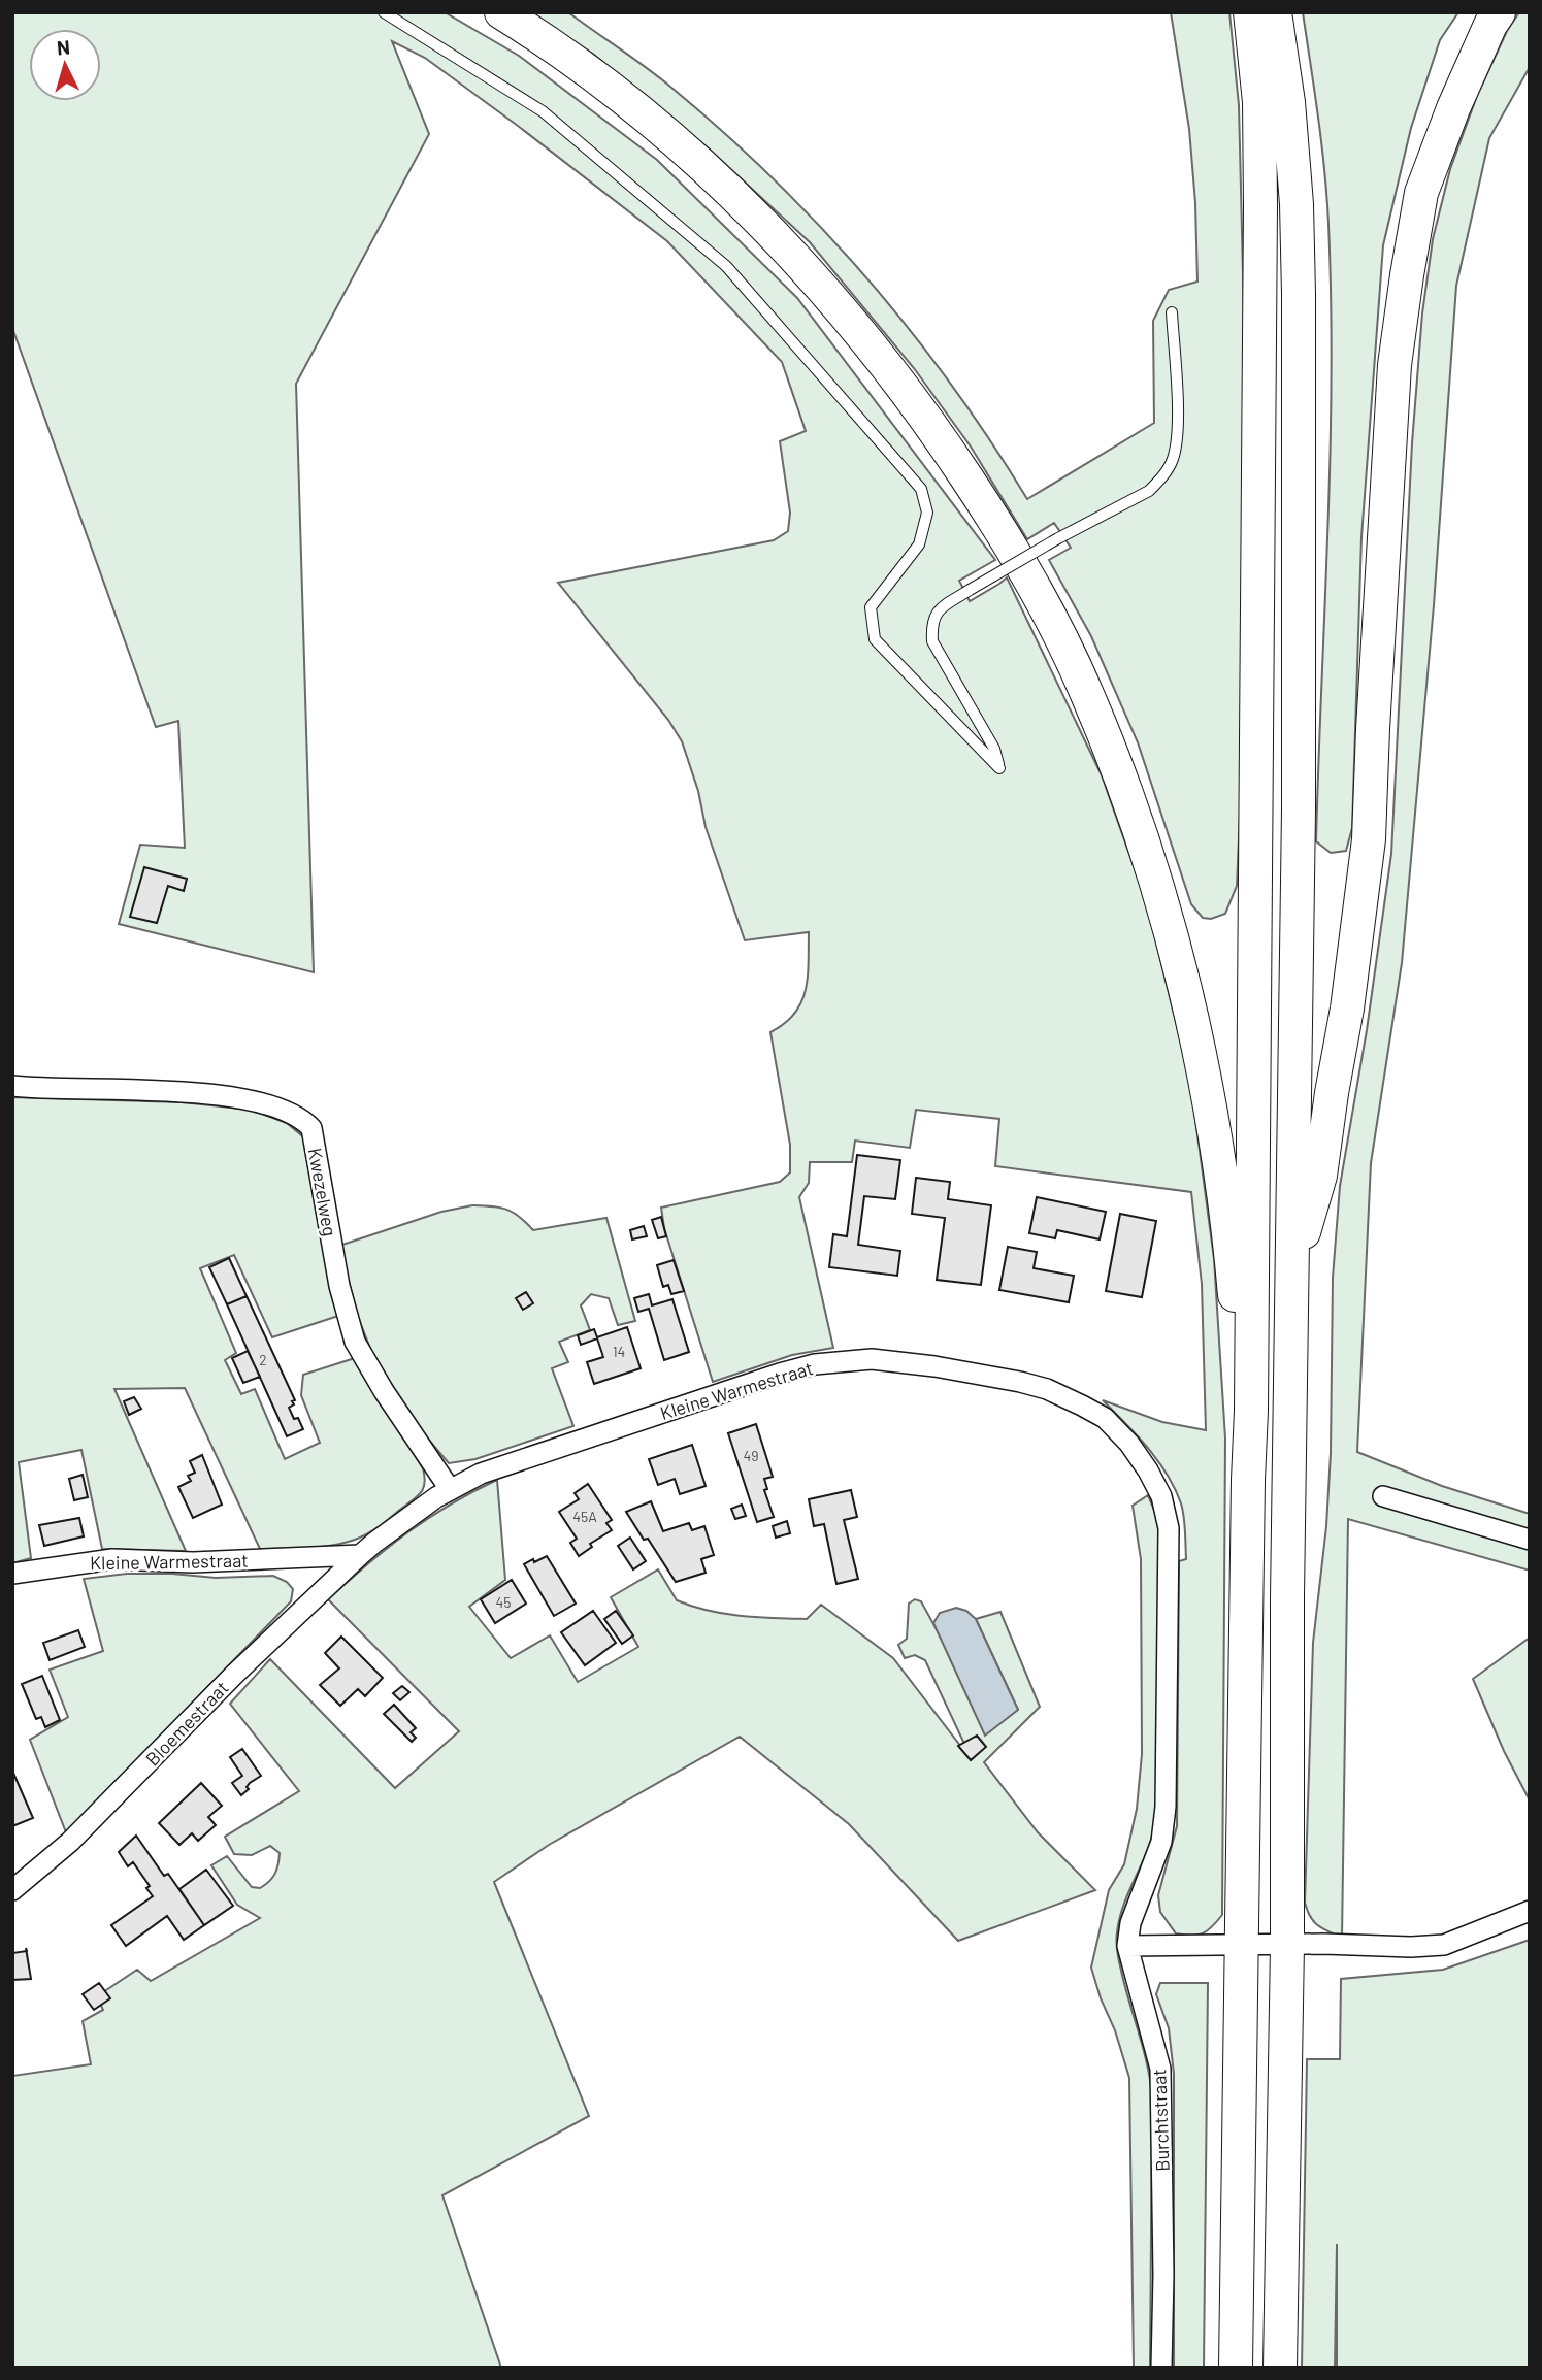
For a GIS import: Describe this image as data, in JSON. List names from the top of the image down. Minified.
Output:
{"streets":{"street":["Kwezelweg","Kleine Warmestraat","Bloemestraat","Burchtstraat"]},"crossings":[["Kwezelweg","Kleine Warmestraat"],["Kleine Warmestraat","Bloemestraat"],["Kleine Warmestraat","Burchtstraat"]],"house_numbers":["14","2","49","45A","45"],"north":"top"}
